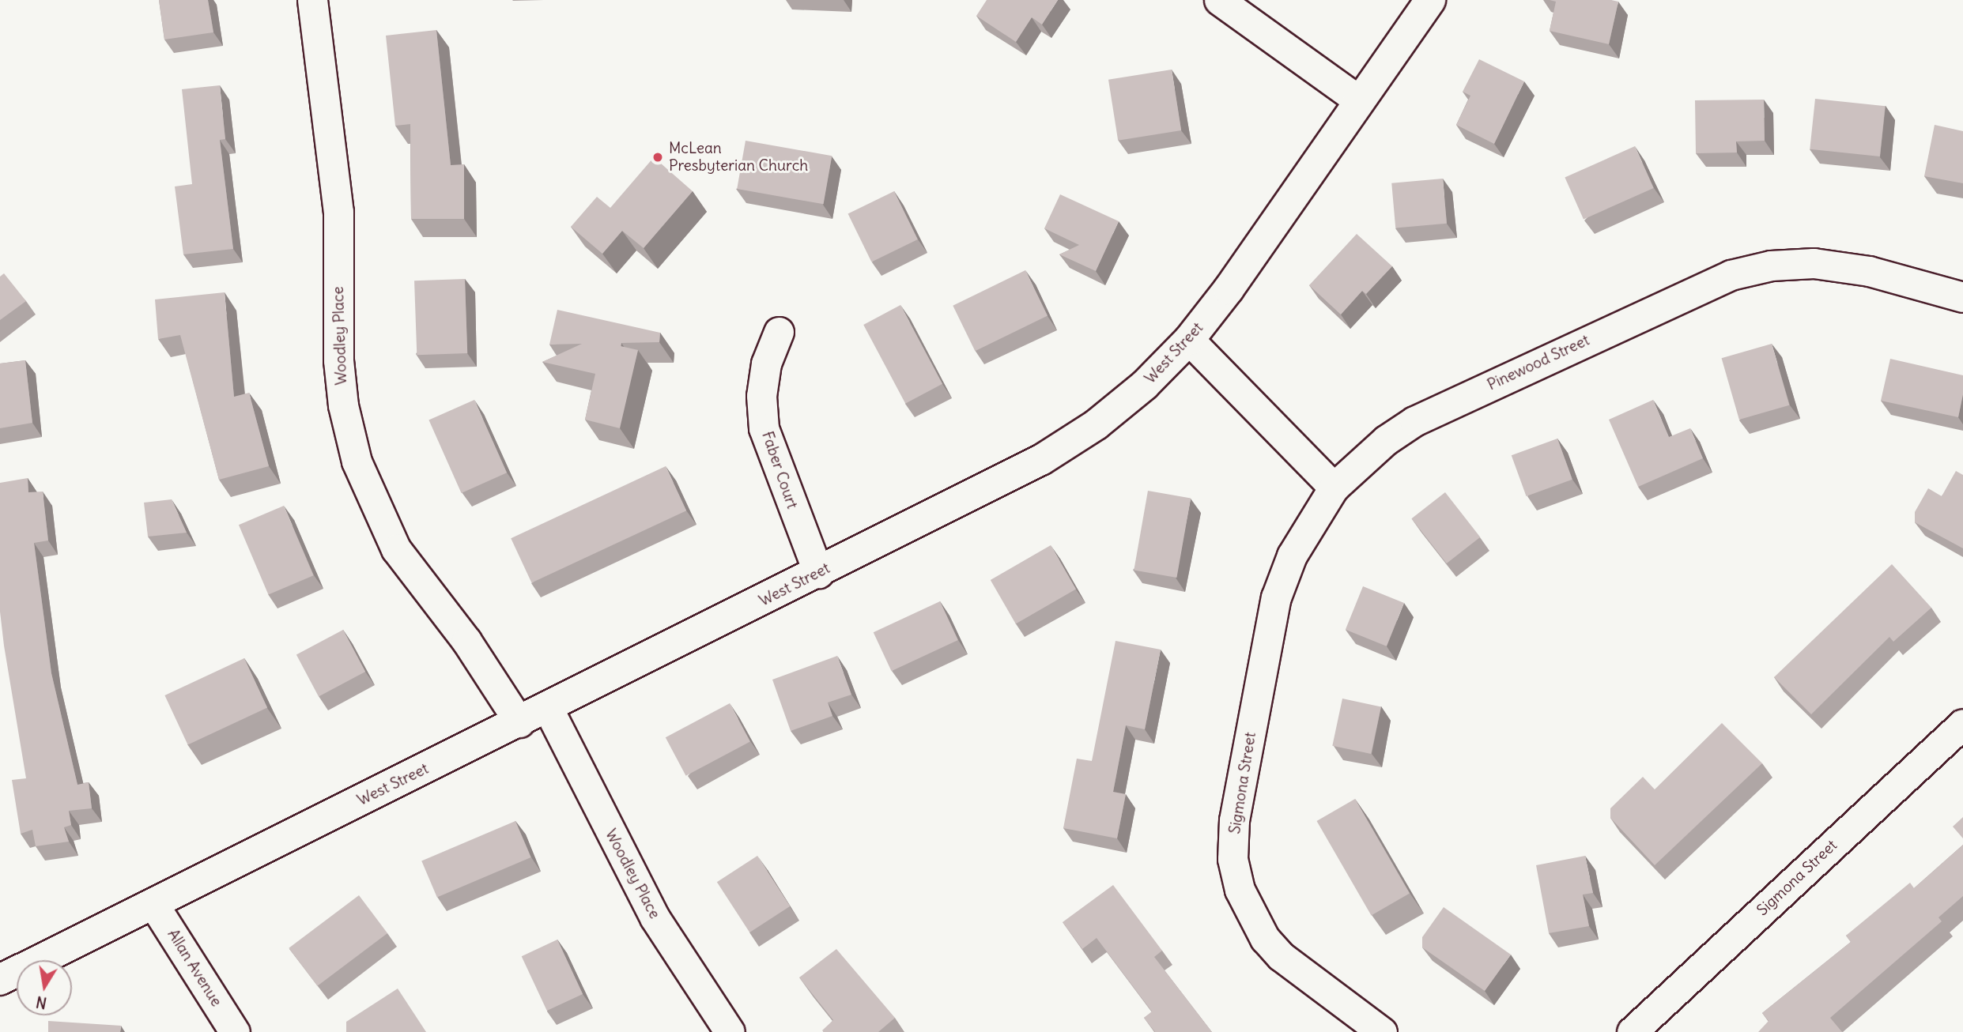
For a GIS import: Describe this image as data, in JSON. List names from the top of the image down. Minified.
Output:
{"streets":{"main road":["West Street"],"street":["Woodley Place","Pinewood Street","Faber Court","Sigmona Street","Allan Avenue"]},"crossings":[["Woodley Place","West Street"],["West Street","Faber Court"],["West Street","Allan Avenue"],["Pinewood Street","Sigmona Street"]],"places":["McLean Presbyterian Church"],"north":"bottom"}
